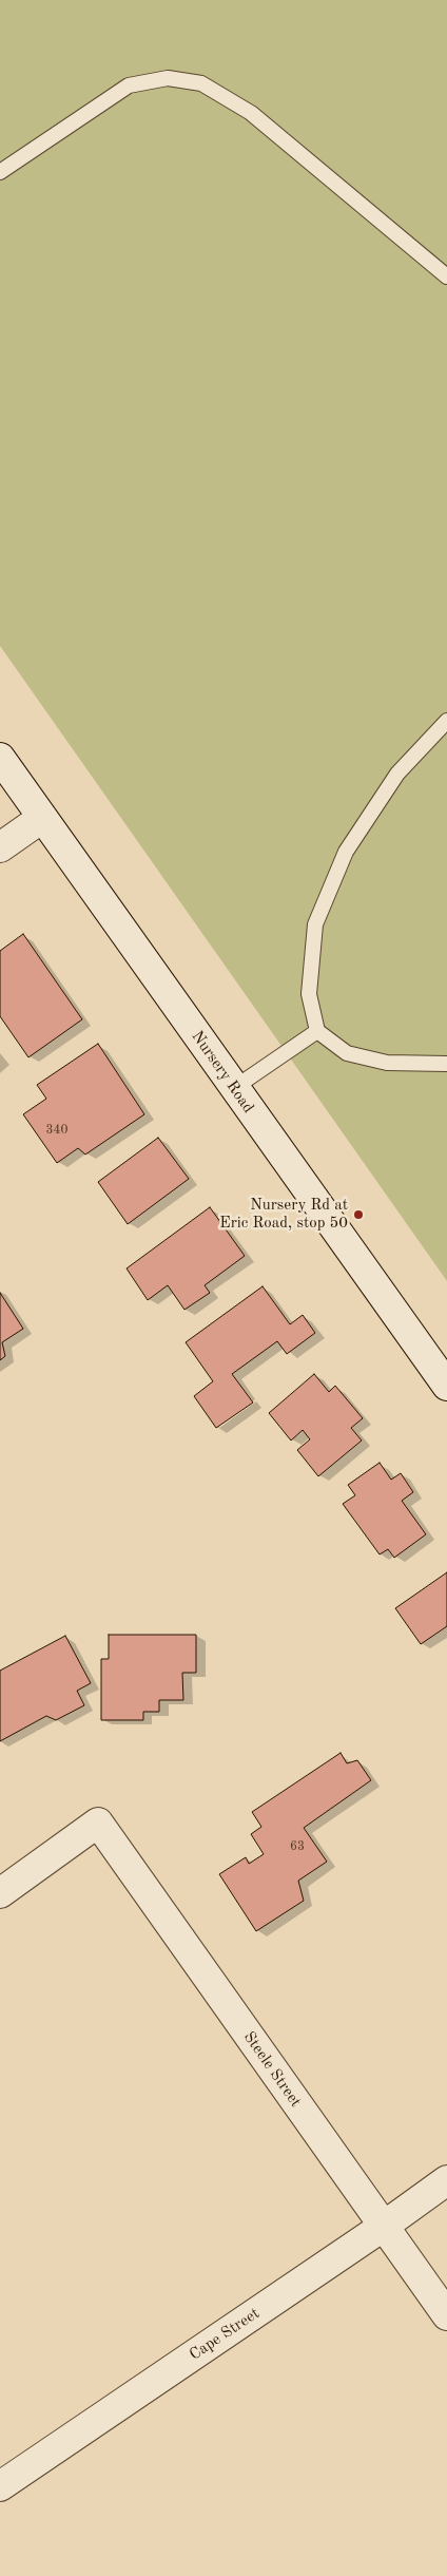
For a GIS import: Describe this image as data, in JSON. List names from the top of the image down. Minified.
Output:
{"streets":{"street":["Nursery Road","Steele Street","Cape Street"]},"crossings":[["Steele Street","Cape Street"]],"places":["Nursery Rd at Eric Road, stop 50"],"house_numbers":["340","63"]}
